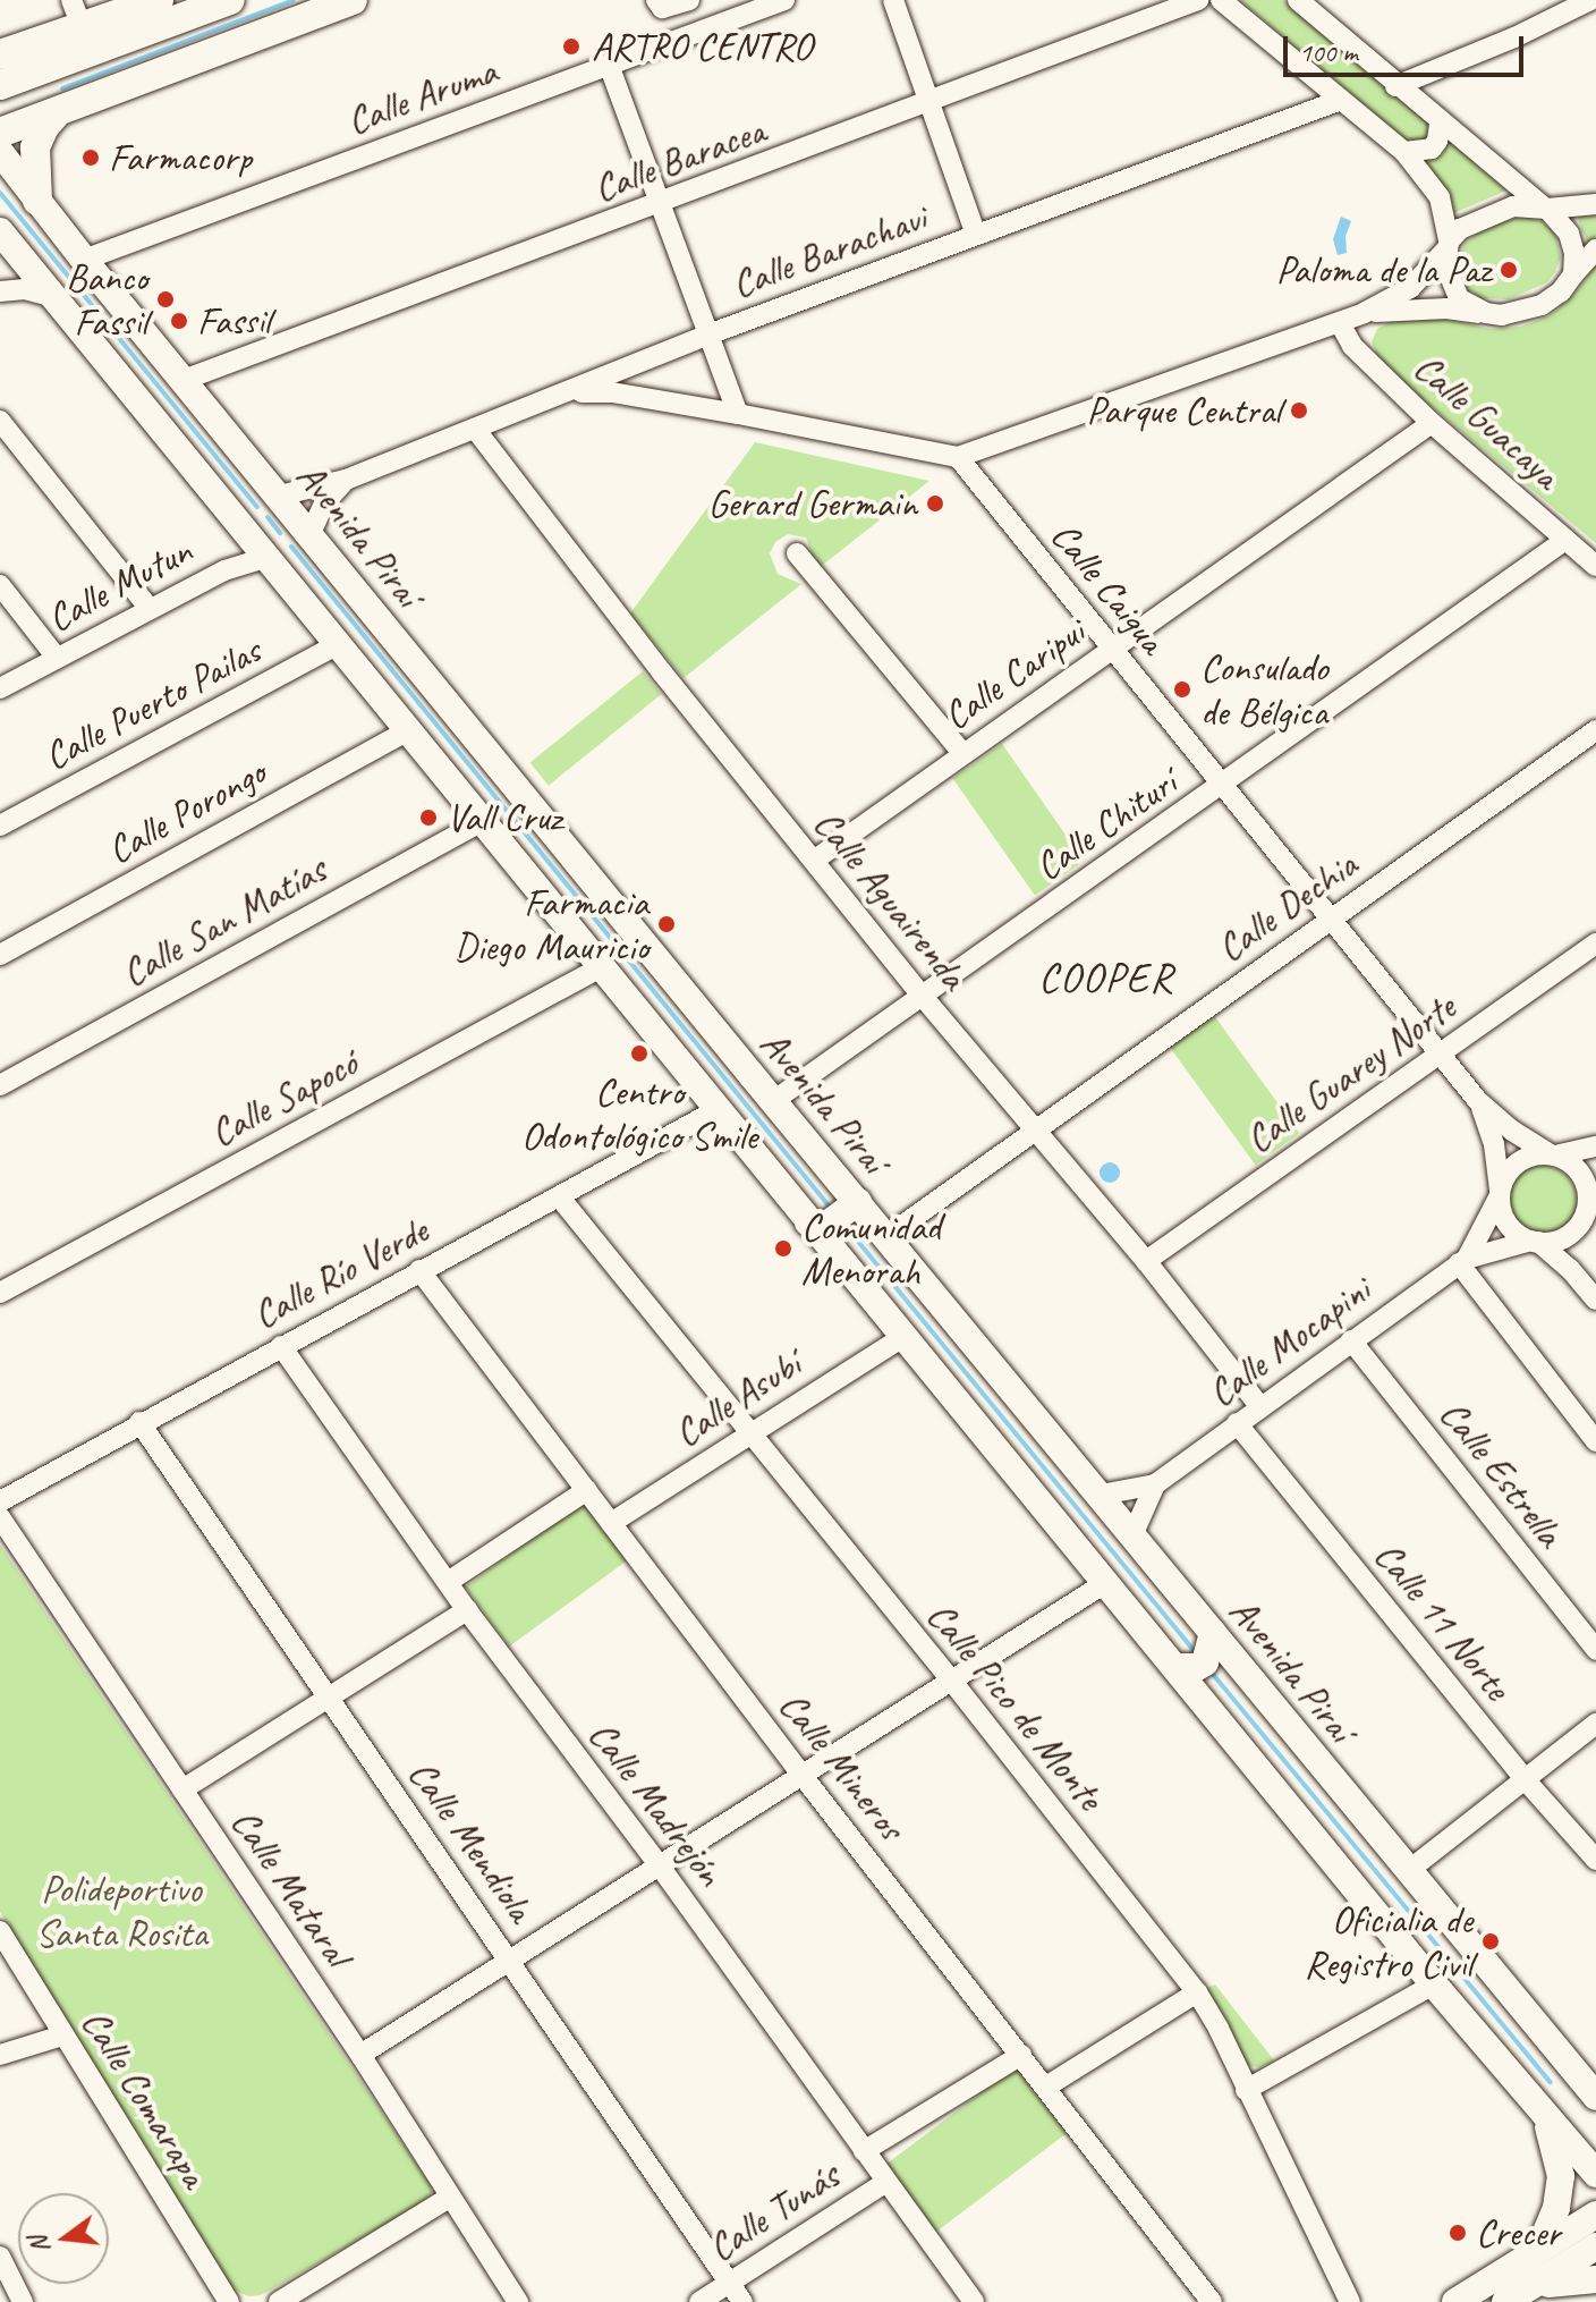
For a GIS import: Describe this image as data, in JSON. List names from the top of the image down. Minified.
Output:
{"streets":{"main road":["Avenida Piraí"],"street":["Calle Aruma","Calle Baracea","Calle Barachavi","Calle Guacaya","Calle Mutun","Calle Caigua","Calle Caripui","Calle Puerto Pailas","Calle Porongo","Calle Chiturí","Calle Aguairenda","Calle Dechia","Calle San Matías","Calle Guarey Norte","Calle Sapocó","Calle Río Verde","Calle Mocapini","Calle Asubí","Calle Estrella","Calle 11 Norte","Calle Pico de Monte","Calle Mineros","Calle Madrejón","Calle Mendiola","Calle Mataral","Calle Comarapa","Calle Tunás"]},"crossings":[["Calle Aruma","Avenida Piraí"],["Calle Baracea","Avenida Piraí"],["Calle Barachavi","Avenida Piraí"],["Calle Barachavi","Calle Aguairenda"],["Calle Guacaya","Calle Caripui"],["Calle Guacaya","Calle Chiturí"],["Avenida Piraí","Calle Mutun"],["Avenida Piraí","Calle Puerto Pailas"],["Avenida Piraí","Calle Porongo"],["Avenida Piraí","Calle Chiturí"],["Avenida Piraí","Calle Dechia"],["Avenida Piraí","Calle San Matías"],["Avenida Piraí","Calle Sapocó"],["Avenida Piraí","Calle Río Verde"],["Avenida Piraí","Calle Mocapini"],["Avenida Piraí","Calle Asubí"],["Calle Caigua","Calle Caripui"],["Calle Caigua","Calle Chiturí"],["Calle Caigua","Calle Dechia"],["Calle Caigua","Calle Guarey Norte"],["Calle Caigua","Calle Mocapini"],["Calle Caripui","Calle Aguairenda"],["Calle Chiturí","Calle Aguairenda"],["Calle Aguairenda","Calle Dechia"],["Calle Aguairenda","Calle Guarey Norte"],["Calle Aguairenda","Calle Mocapini"],["Calle Río Verde","Calle Pico de Monte"],["Calle Río Verde","Calle Mineros"],["Calle Río Verde","Calle Madrejón"],["Calle Río Verde","Calle Mendiola"],["Calle Mocapini","Calle Estrella"],["Calle Mocapini","Calle 11 Norte"],["Calle Asubí","Calle Pico de Monte"],["Calle Asubí","Calle Mineros"],["Calle Mineros","Calle Tunás"],["Calle Madrejón","Calle Tunás"],["Calle Mendiola","Calle Tunás"]],"districts":["COOPER"],"parks":["Polideportivo Santa Rosita"],"places":["ARTRO CENTRO","Farmacorp","Paloma de la Paz","Banco Fassil","Fassil","Parque Central","Gerard Germain","Consulado de Bélgica","Vall Cruz","Farmacia Diego Mauricio","Centro Odontológico Smile","Comunidad Menorah","Oficialia de Registro Civil","Crecer"],"scale_bar":"100 m","north":"left"}
